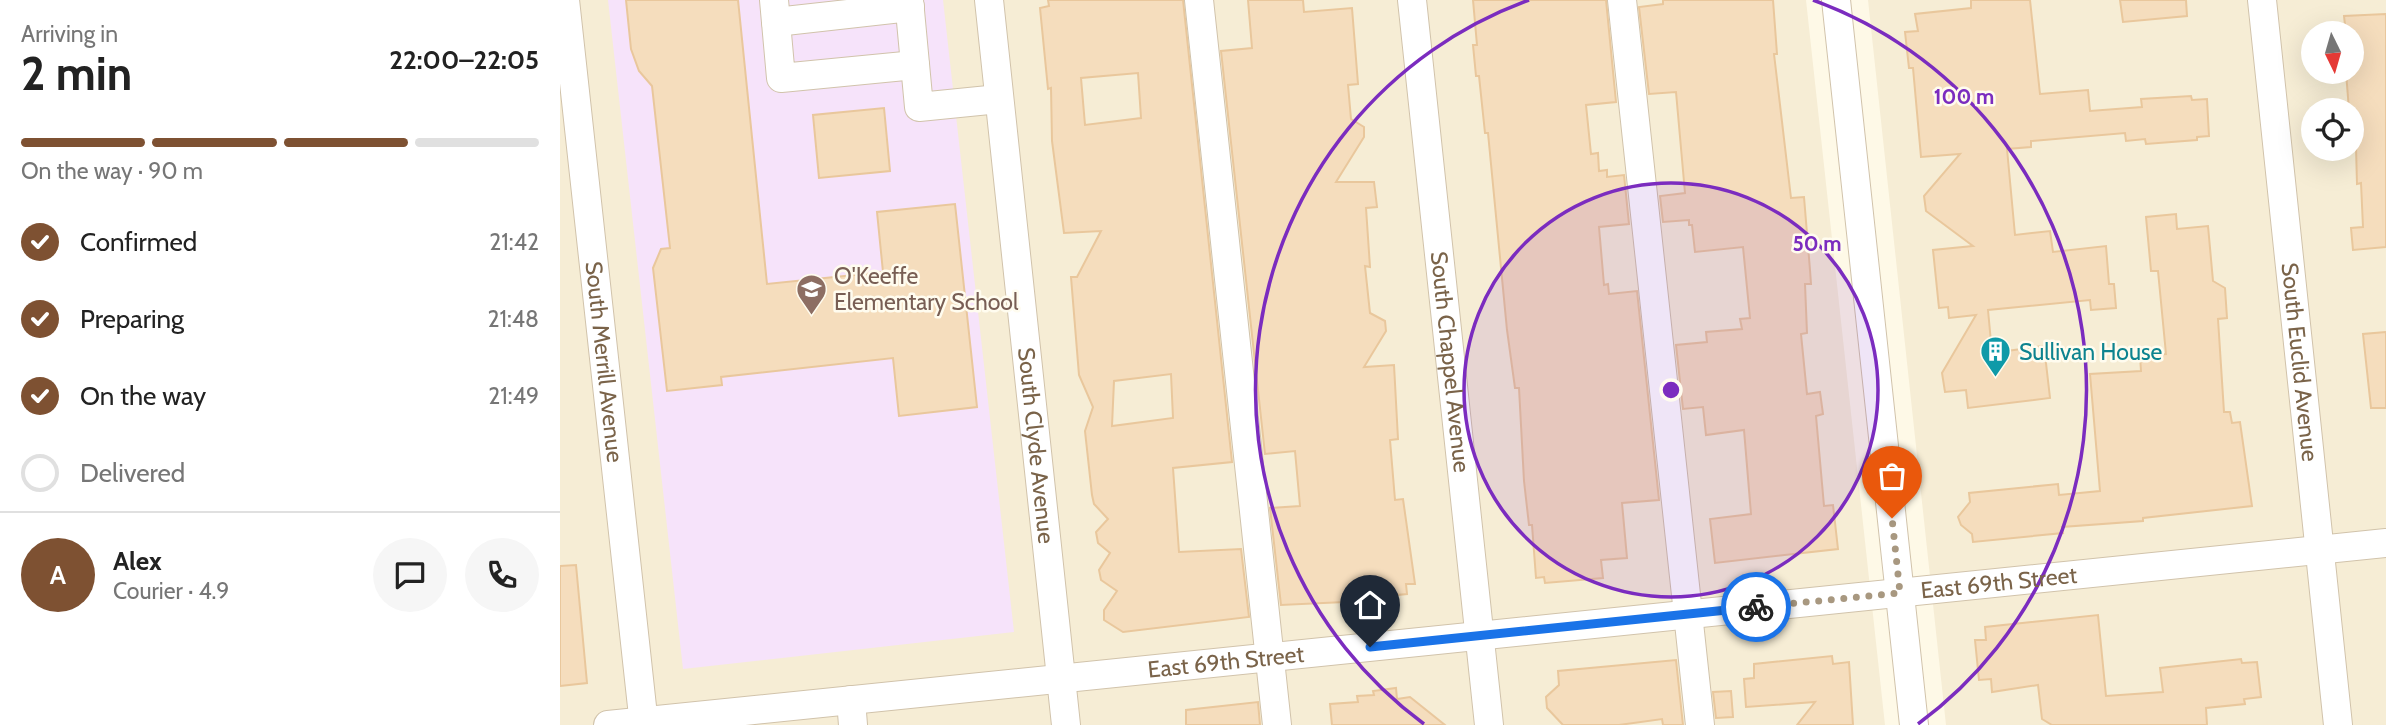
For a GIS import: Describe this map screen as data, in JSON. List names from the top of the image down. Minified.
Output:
{"streets":{"street":["South Merrill Avenue","South Chappel Avenue","South Euclid Avenue","South Clyde Avenue","East 69th Street"]},"crossings":[["South Merrill Avenue","East 69th Street"],["South Chappel Avenue","East 69th Street"],["South Euclid Avenue","East 69th Street"],["South Clyde Avenue","East 69th Street"]],"places":{"school or university":["O'Keeffe Elementary School"],"building":["Sullivan House"]},"north":"bottom","page":{"heading":["2 min","Arriving in","22:00–22:05"],"panel":["Alex","Courier · 4.9"],"bar":"On the way · 90 m","list":[["Confirmed","21:42"],["Preparing","21:48"],["On the way","21:49"],"Delivered"],"round":"A"},"rings":["100 m","50 m"]}
